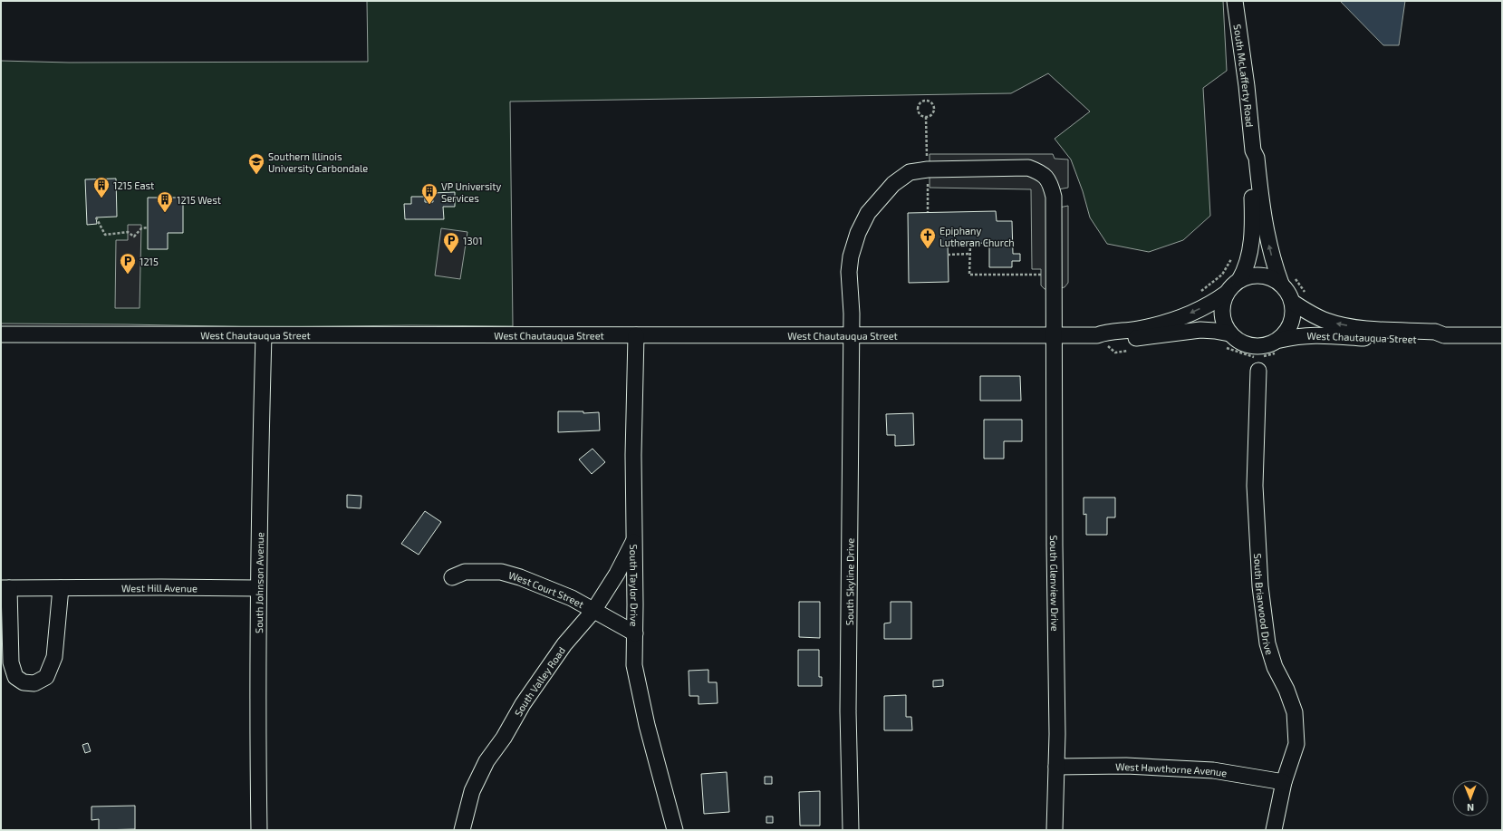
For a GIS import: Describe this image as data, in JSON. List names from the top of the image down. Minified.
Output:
{"streets":{"street":["South McLafferty Road","West Chautauqua Street","South Johnson Avenue","South Skyline Drive","South Glenview Drive","South Taylor Drive","West Hill Avenue","West Court Street","South Briarwood Drive","South Valley Road","West Hawthorne Avenue"]},"crossings":[["South McLafferty Road","West Chautauqua Street"],["West Chautauqua Street","South Johnson Avenue"],["West Chautauqua Street","South Skyline Drive"],["West Chautauqua Street","South Glenview Drive"],["West Chautauqua Street","South Taylor Drive"],["South Johnson Avenue","West Hill Avenue"],["South Skyline Drive","South Glenview Drive"],["South Glenview Drive","West Hawthorne Avenue"],["South Taylor Drive","West Court Street"],["South Taylor Drive","South Valley Road"],["West Court Street","South Valley Road"],["South Briarwood Drive","West Hawthorne Avenue"]],"places":{"school or university":["Southern Illinois University Carbondale"],"building":["1215 East","VP University Services","1215 West"],"church":["Epiphany Lutheran Church"],"parking":["1301","1215"]},"north":"bottom"}
